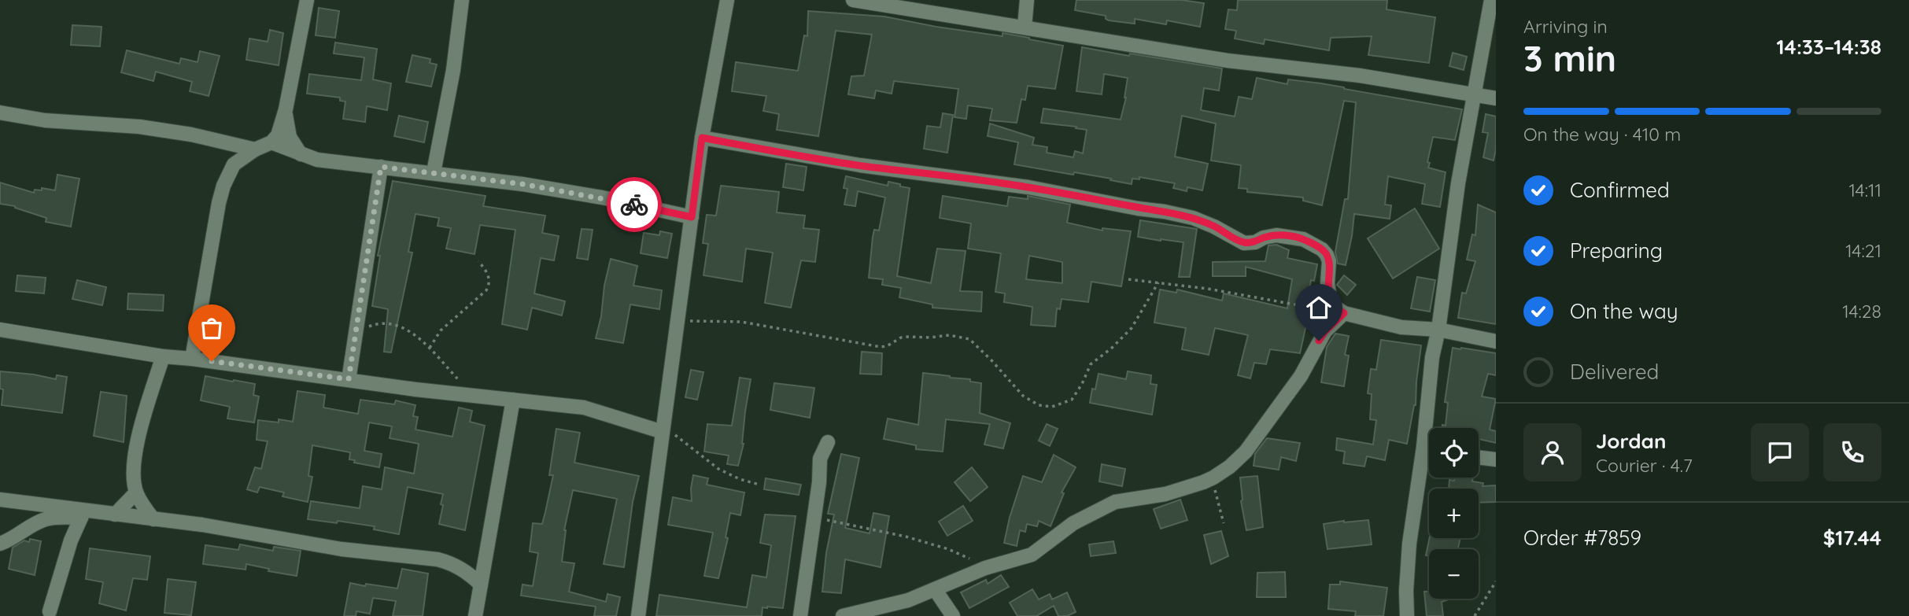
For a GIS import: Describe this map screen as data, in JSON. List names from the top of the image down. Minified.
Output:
{"page":{"heading":["3 min","Arriving in","14:33–14:38"],"panel":["Jordan","Courier · 4.7","Order #7859","$17.44"],"bar":"On the way · 410 m","list":[["Confirmed","14:11"],["Preparing","14:21"],["On the way","14:28"],"Delivered"],"map_buttons":["+","−"]}}
